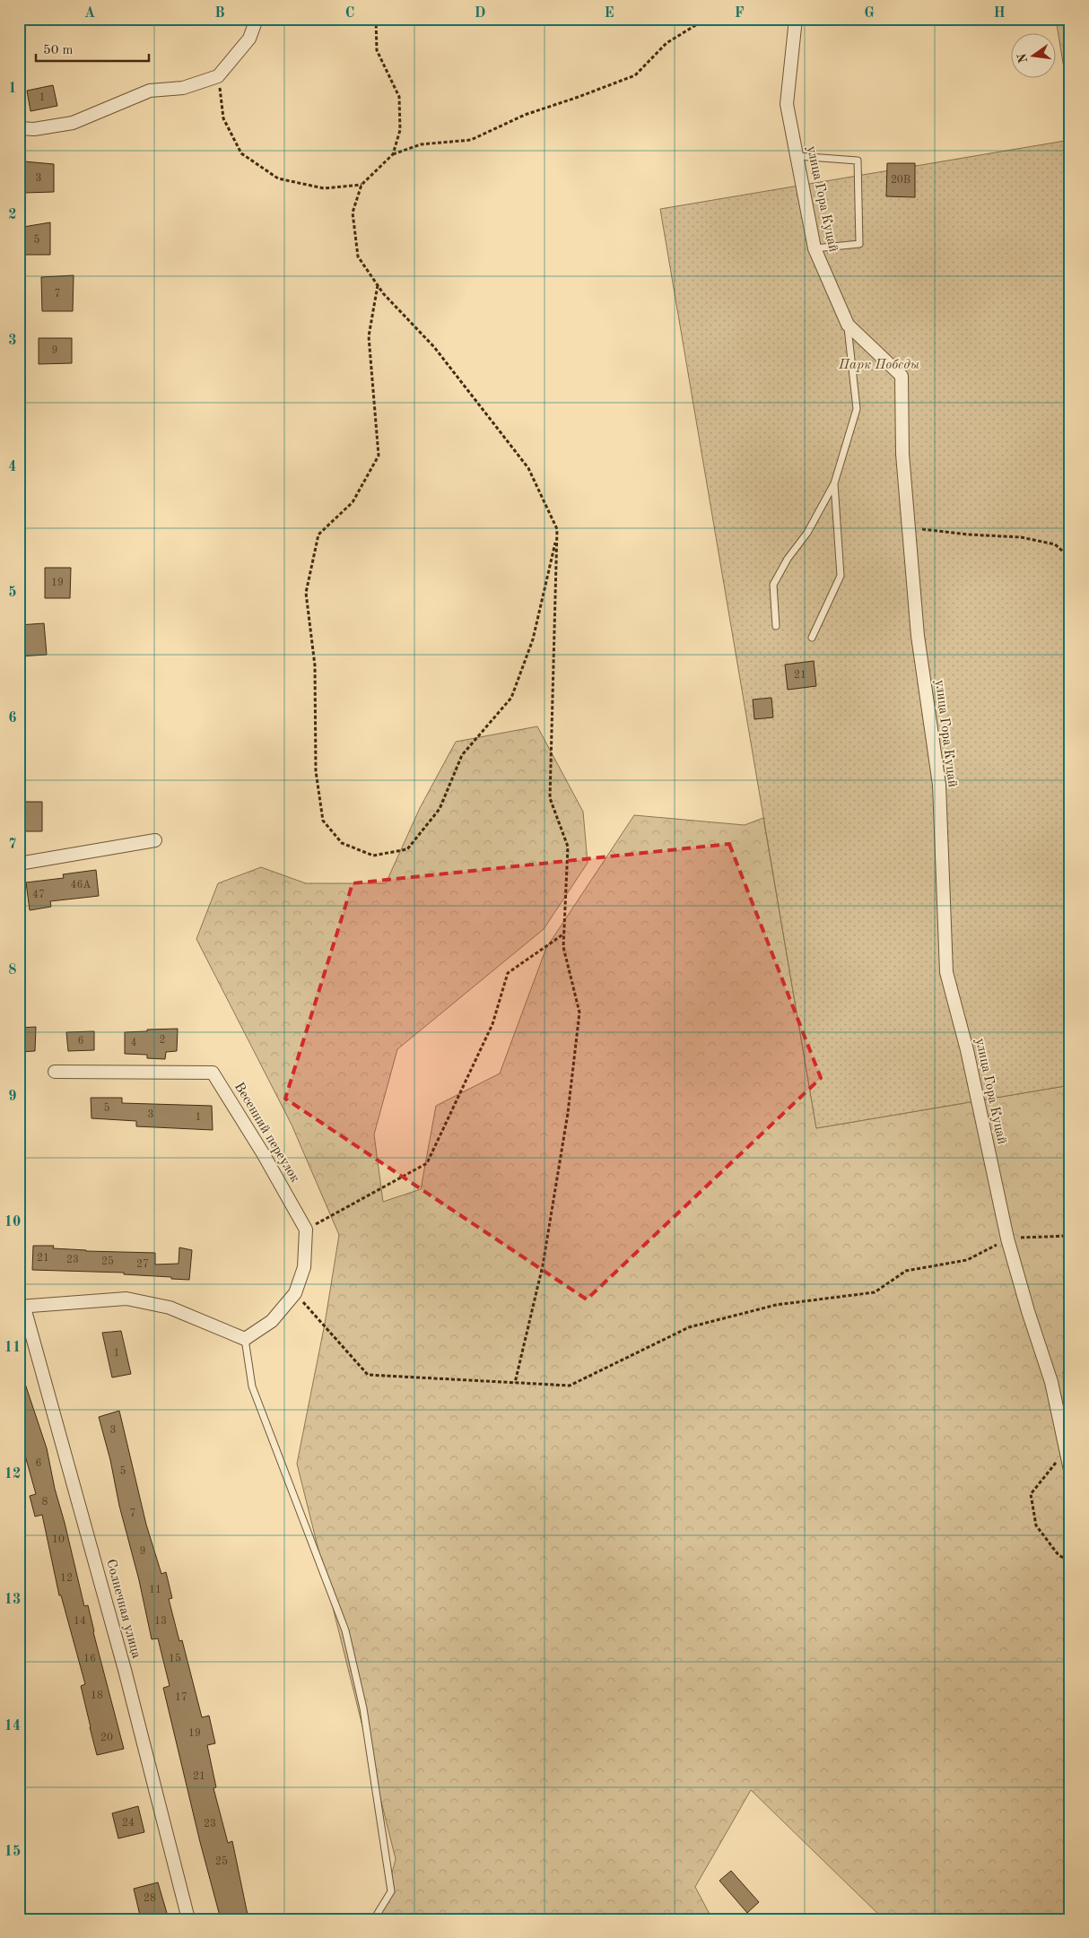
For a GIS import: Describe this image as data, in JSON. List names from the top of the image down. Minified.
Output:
{"streets":{"street":["улица Гора Куцай","Весенний переулок","Солнечная улица"]},"parks":["Парк Победы"],"house_numbers":["1","3","20В","5","7","9","19","21","46А","47","2","6","4","5","3","1","21","23","25","27","1","3","6","5","8","7","10","9","12","11","14","13","16","15","18","17","19","20","21","24","23","25","28"],"scale_bar":"50 m","north":"left","grid":{"columns":["A","B","C","D","E","F","G","H"],"rows":["1","2","3","4","5","6","7","8","9","10","11","12","13","14","15"]}}
